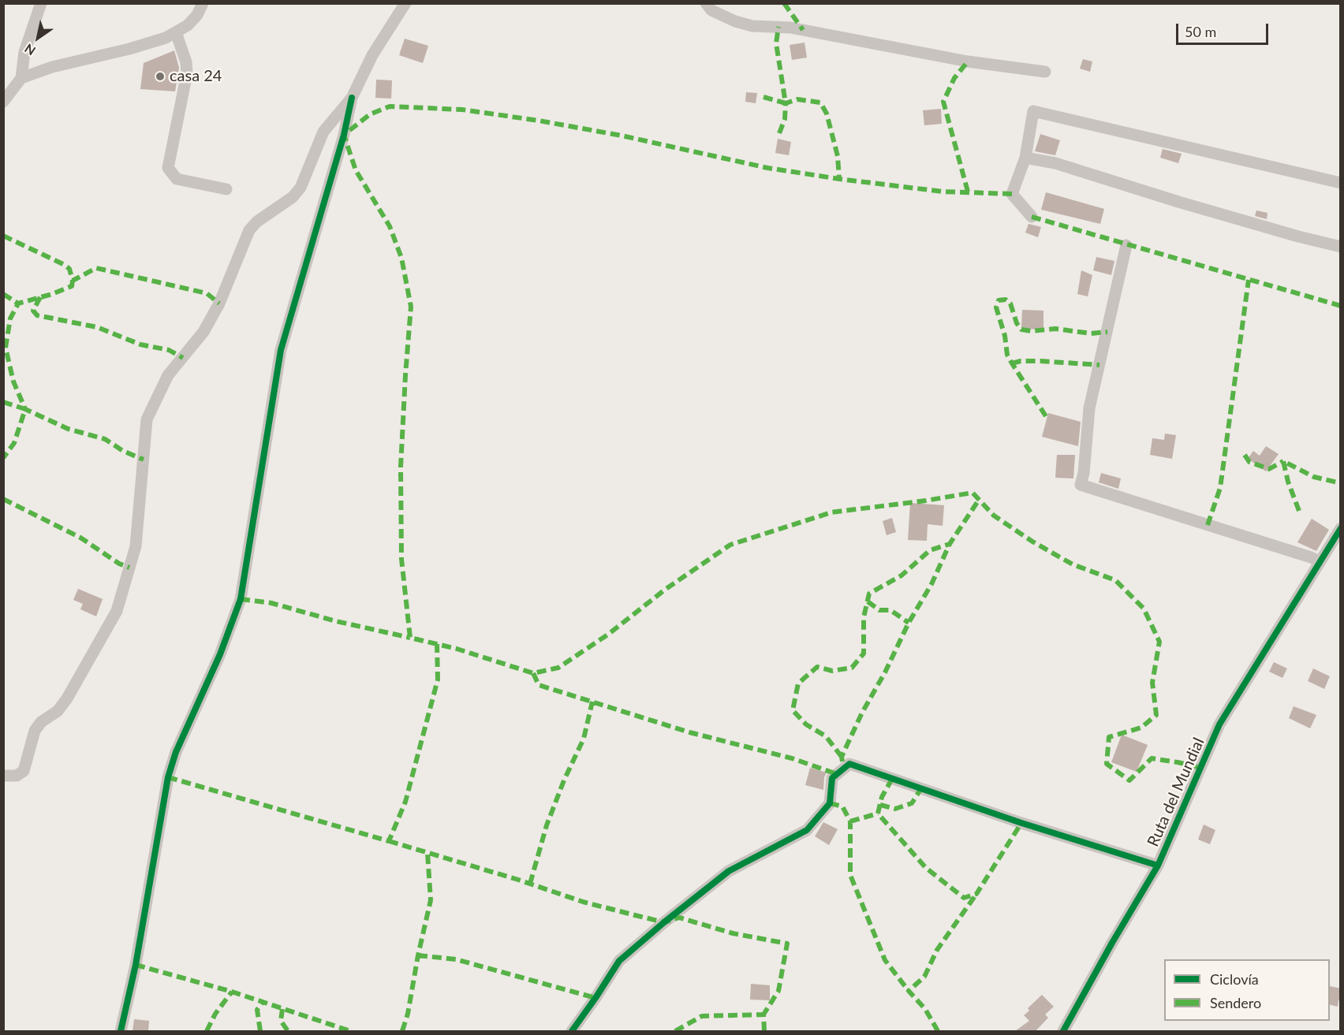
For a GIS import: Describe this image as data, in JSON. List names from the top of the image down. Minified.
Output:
{"streets":{"street":["Ruta del Mundial"]},"places":["casa 24"],"legend":["Ciclovía","Sendero"],"scale_bar":"50 m","north":"bottom left"}
